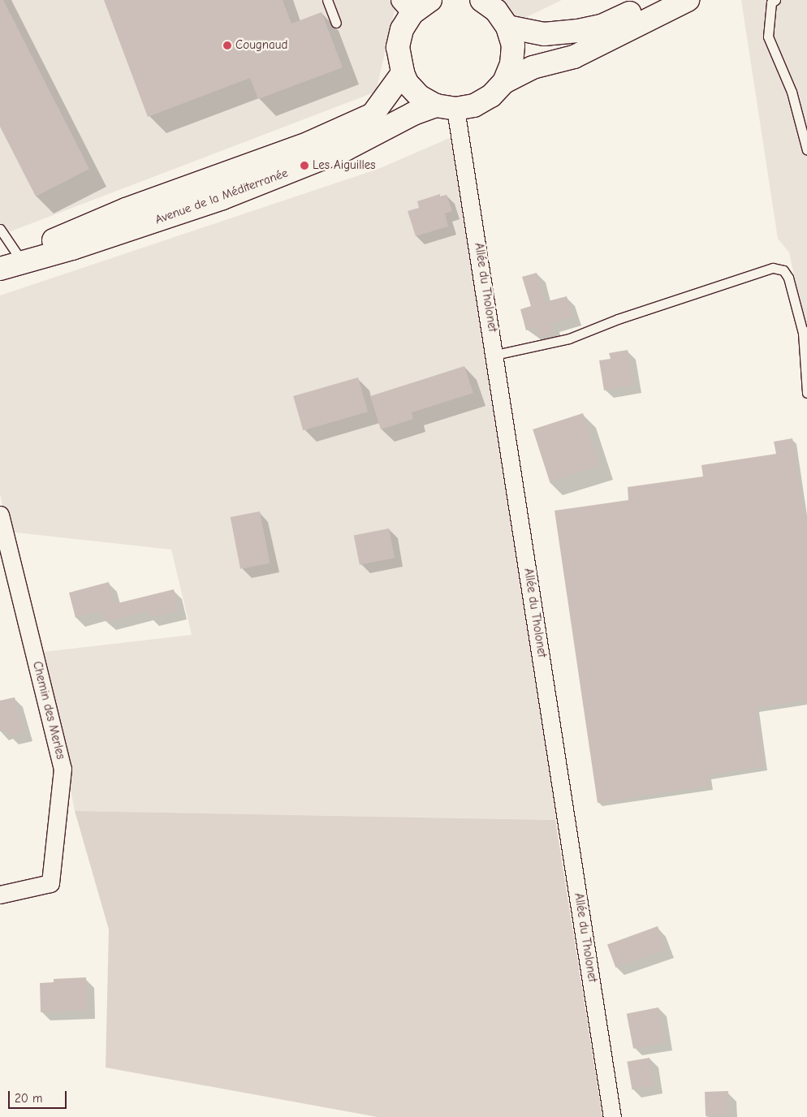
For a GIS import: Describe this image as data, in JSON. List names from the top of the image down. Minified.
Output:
{"streets":{"main road":["Avenue de la Méditerranée"],"street":["Allée du Tholonet","Chemin des Merles"]},"crossings":[["Avenue de la Méditerranée","Allée du Tholonet"]],"places":["Cougnaud","Les Aiguilles"],"scale_bar":"20 m"}
